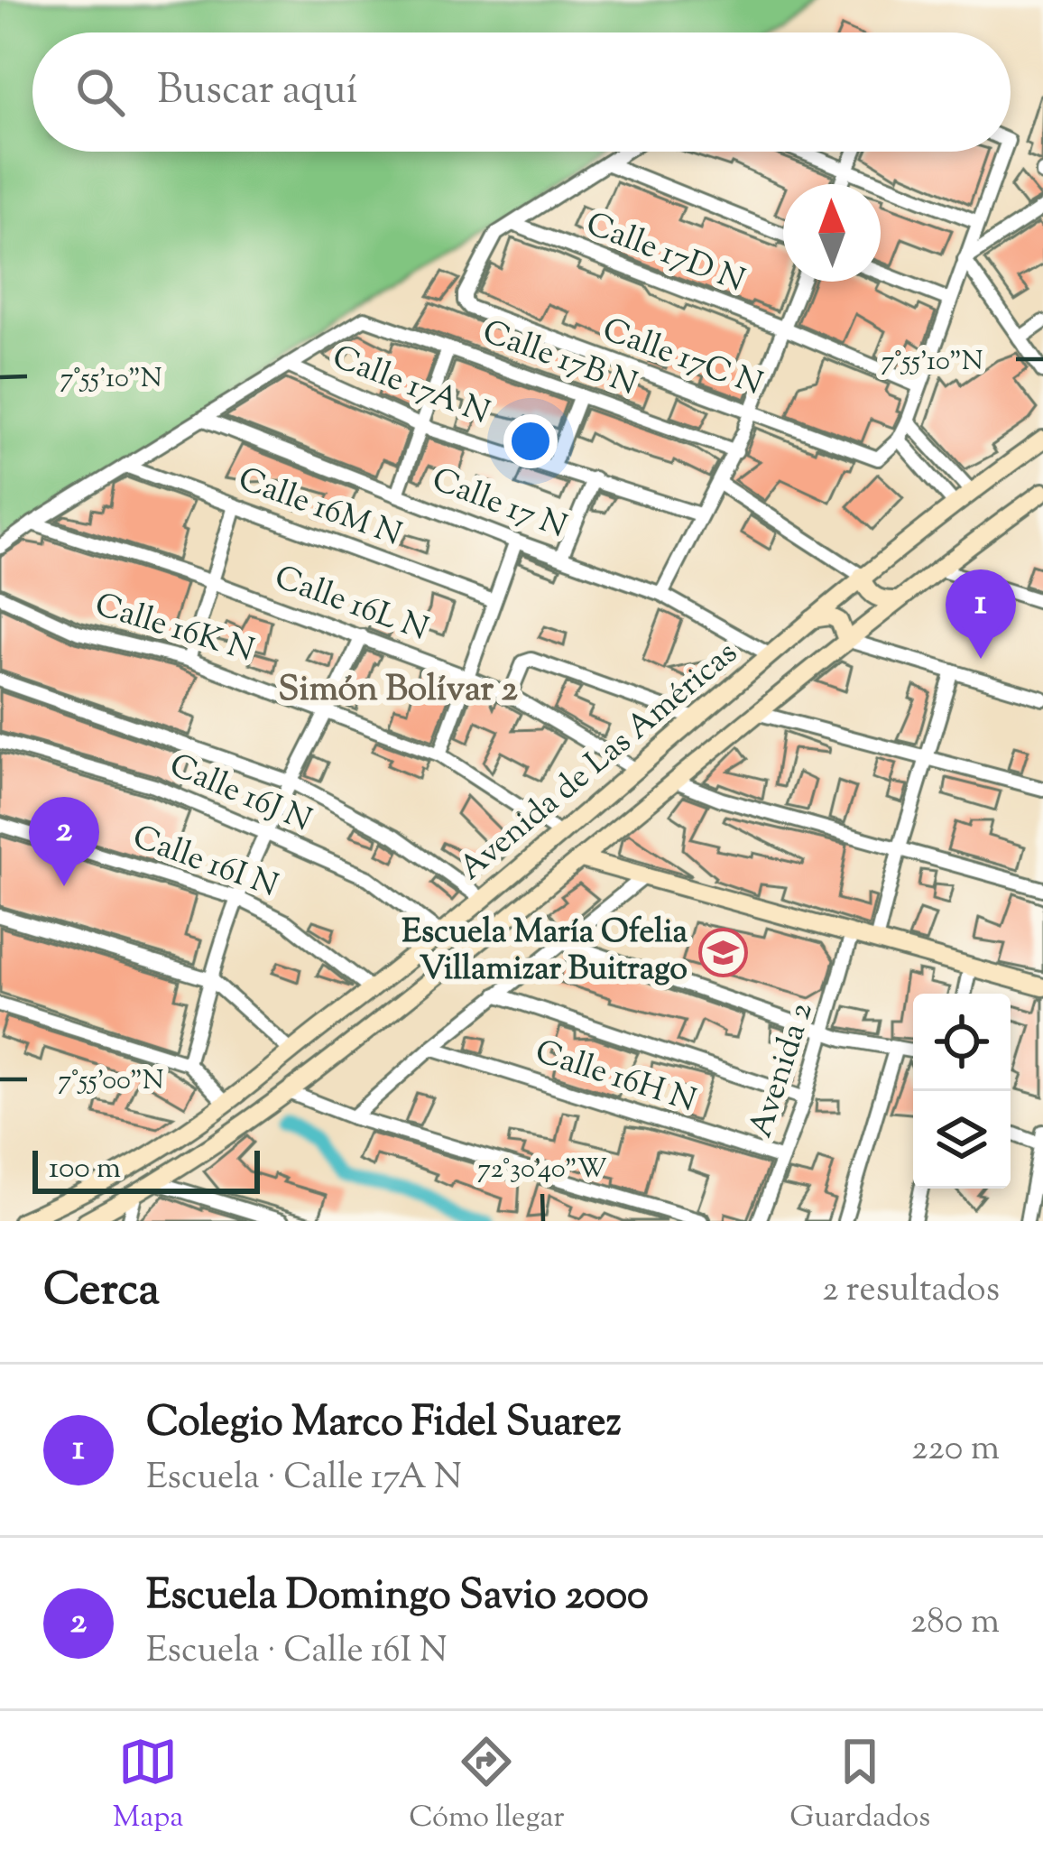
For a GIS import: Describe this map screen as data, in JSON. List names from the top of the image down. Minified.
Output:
{"streets":{"main road":["Avenida de Las Américas"],"street":["Calle 17D N","Calle 17C N","Calle 17B N","Calle 17A N","Calle 17 N","Calle 16M N","Calle 16L N","Calle 16K N","Calle 16J N","Calle 16I N","Avenida 2","Calle 16H N"]},"crossings":[["Calle 17D N","Calle 17C N"],["Calle 17B N","Calle 17A N"],["Calle 17 N","Avenida de Las Américas"],["Calle 16L N","Avenida de Las Américas"],["Calle 16K N","Avenida de Las Américas"],["Avenida de Las Américas","Calle 16J N"],["Avenida de Las Américas","Calle 16I N"],["Avenida 2","Calle 16H N"]],"districts":["Simón Bolívar 2"],"places":{"school or university":["Escuela María Ofelia Villamizar Buitrago"]},"scale_bar":"100 m","north":"top","page":{"search":"Buscar aquí","pins":["1","2"],"scale":"100 m","heading":["Cerca","2 resultados"],"list":[{"mark":"1","name":"Colegio Marco Fidel Suarez","note":"Escuela · Calle 17A N","value":"220 m"},{"mark":"2","name":"Escuela Domingo Savio 2000","note":"Escuela · Calle 16I N","value":"280 m"}],"nav":["Mapa","Cómo llegar","Guardados"]},"coordinates":["7°55'10\"N","7°55'00\"N","72°30'40\"W"]}
